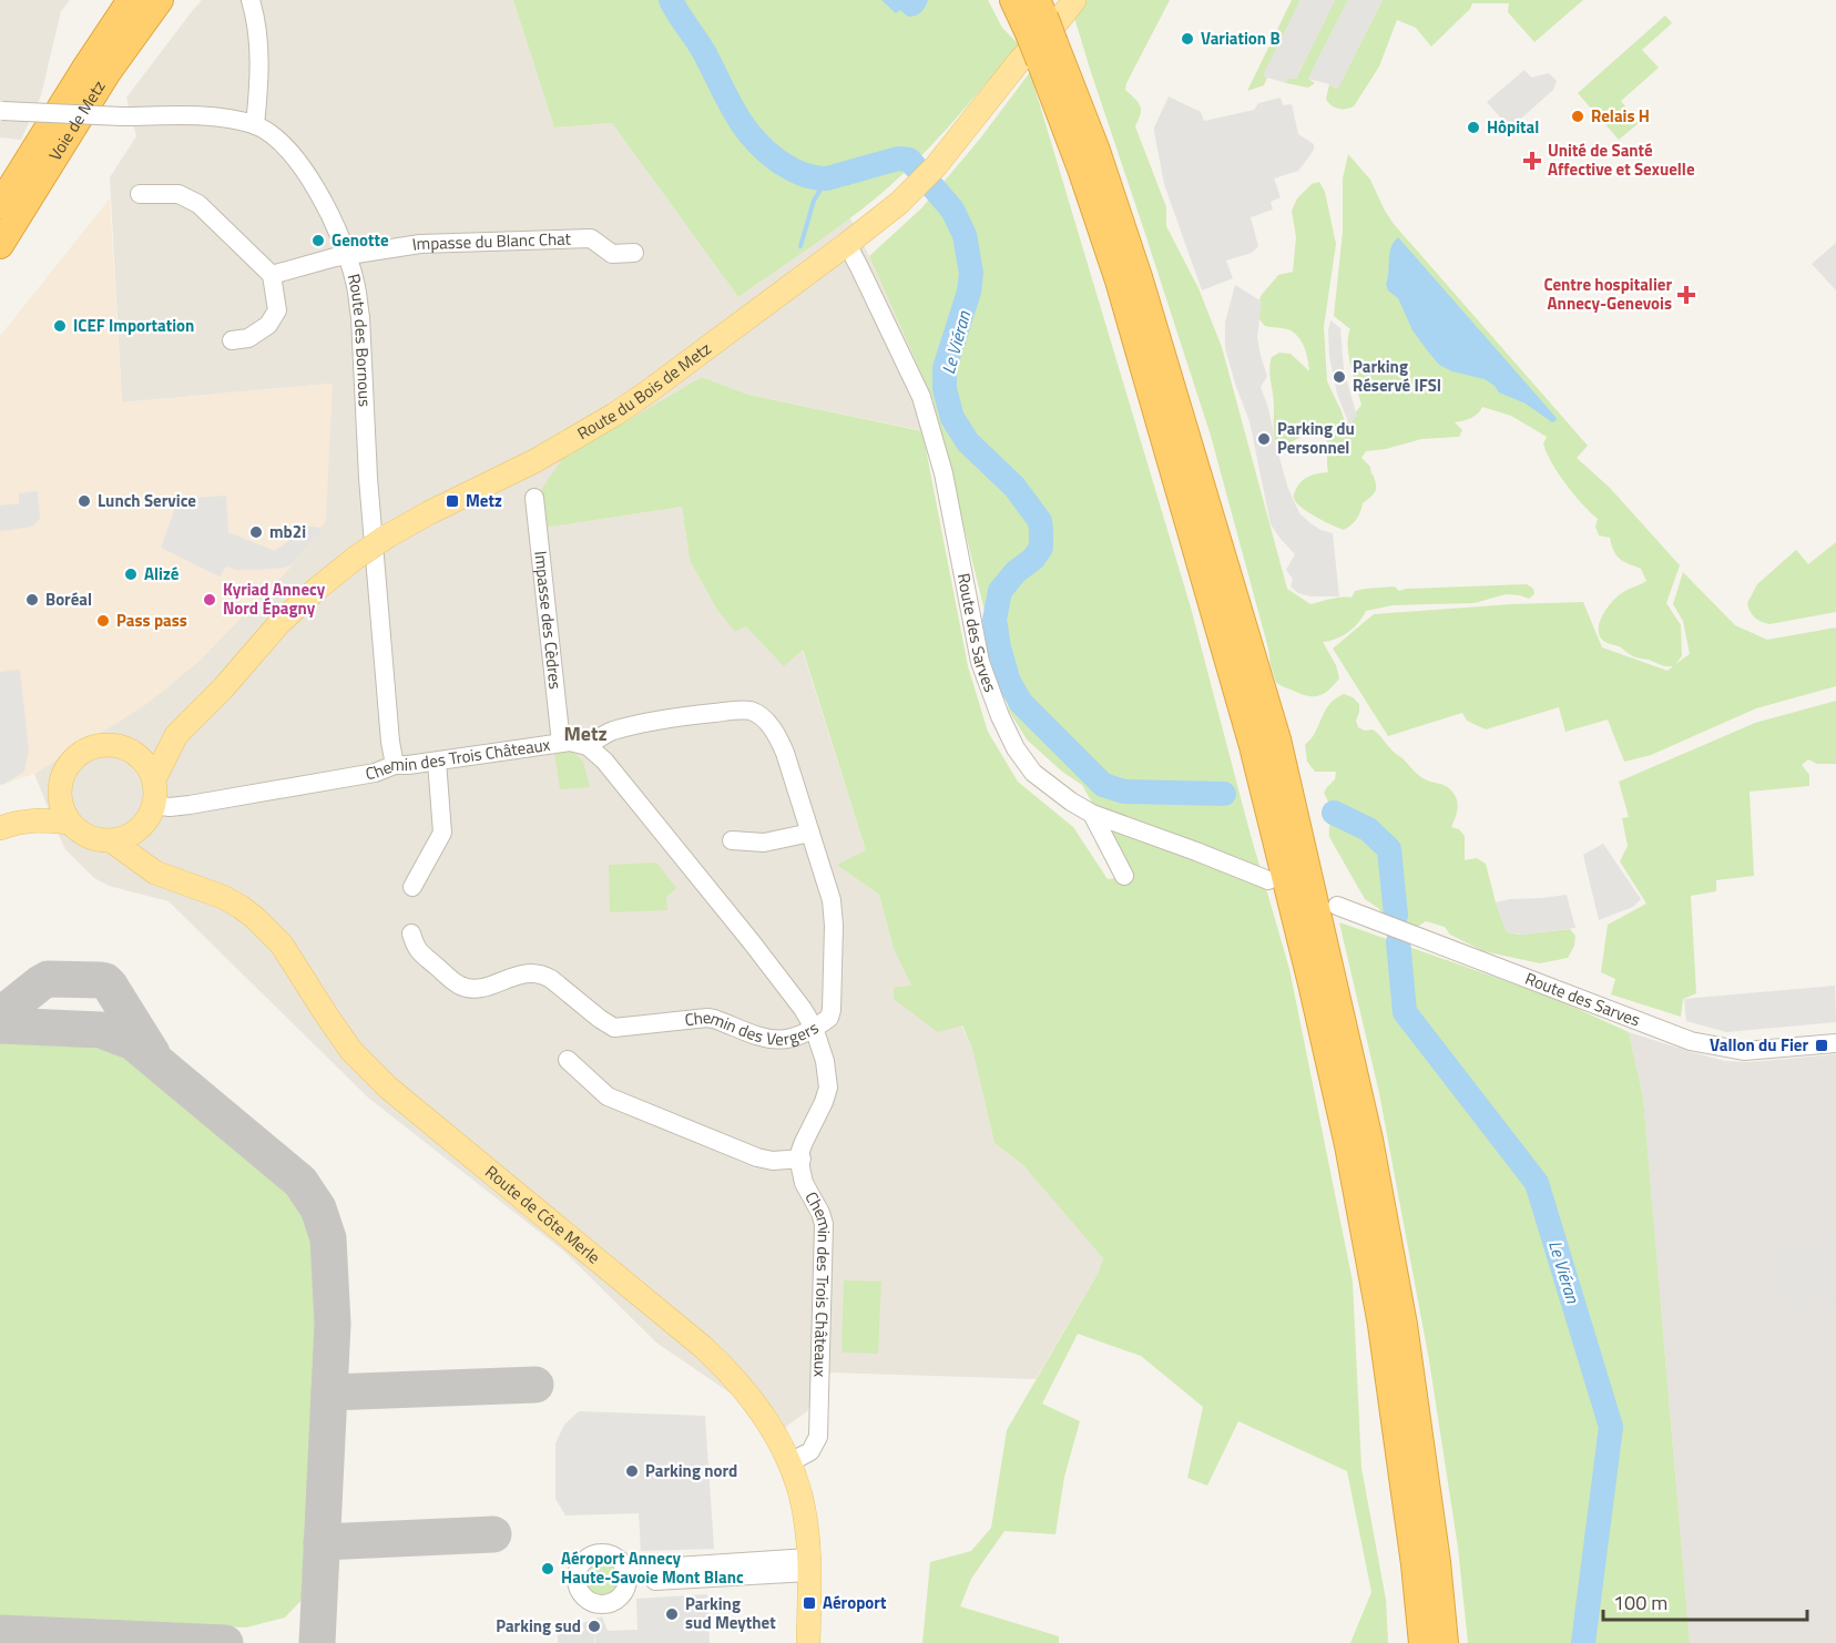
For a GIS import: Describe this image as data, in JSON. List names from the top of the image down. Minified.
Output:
{"streets":{"highway":["Voie de Metz"],"main road":["Route du Bois de Metz","Route de Côte Merle"],"street":["Impasse du Blanc Chat","Route des Bornous","Impasse des Cèdres","Route des Sarves","Chemin des Trois Châteaux","Chemin des Vergers"]},"crossings":[["Impasse du Blanc Chat","Route des Bornous"],["Route des Bornous","Chemin des Trois Châteaux"],["Route du Bois de Metz","Route des Sarves"],["Route du Bois de Metz","Chemin des Trois Châteaux"],["Route du Bois de Metz","Route de Côte Merle"],["Impasse des Cèdres","Chemin des Trois Châteaux"],["Chemin des Trois Châteaux","Chemin des Vergers"],["Chemin des Trois Châteaux","Route de Côte Merle"]],"districts":["Metz"],"water":["Le Viéran"],"places":{"other":["Variation B","Relais H","Hôpital","Genotte","ICEF Importation","Parking Réservé IFSI","Parking du Personnel","Lunch Service","mb2i","Alizé","Boréal","Kyriad Annecy Nord Épagny","Pass pass","Parking nord","Aéroport Annecy Haute-Savoie Mont Blanc","Parking sud Meythet","Parking sud"],"health":["Unité de Santé Affective et Sexuelle","Centre hospitalier Annecy-Genevois"],"transit":["Metz","Vallon du Fier","Aéroport"]},"scale_bar":"100 m"}
